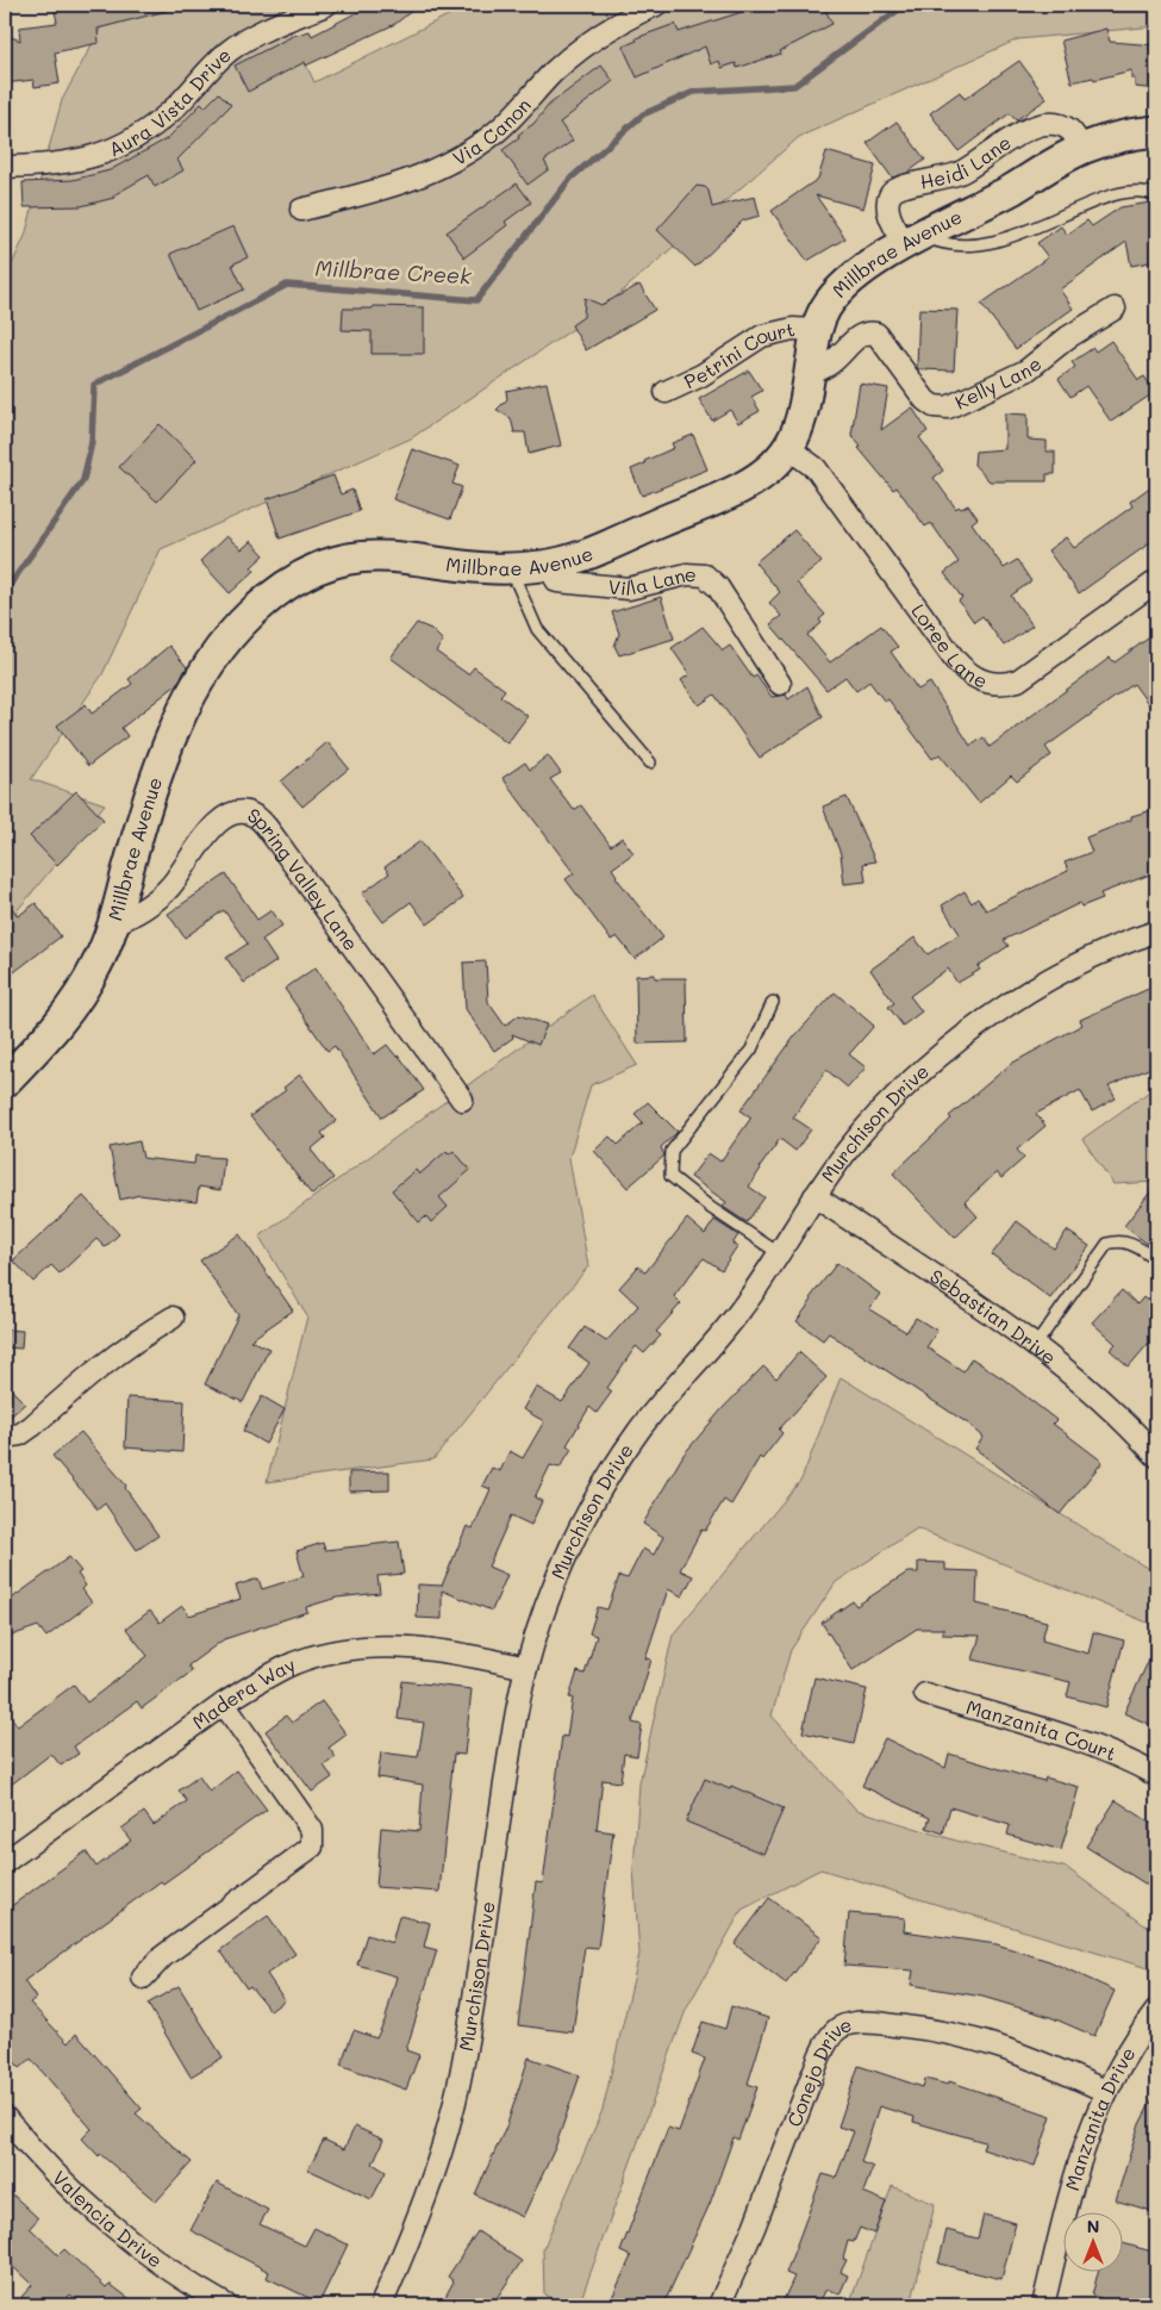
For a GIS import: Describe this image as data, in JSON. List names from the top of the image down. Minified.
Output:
{"streets":{"street":["Aura Vista Drive","Via Canon","Heidi Lane","Millbrae Avenue","Petrini Court","Kelly Lane","Villa Lane","Loree Lane","Spring Valley Lane","Murchison Drive","Sebastian Drive","Madera Way","Manzanita Court","Conejo Drive","Manzanita Drive","Valencia Drive"]},"crossings":[["Heidi Lane","Millbrae Avenue"],["Millbrae Avenue","Petrini Court"],["Millbrae Avenue","Kelly Lane"],["Millbrae Avenue","Villa Lane"],["Millbrae Avenue","Loree Lane"],["Millbrae Avenue","Spring Valley Lane"],["Murchison Drive","Sebastian Drive"],["Murchison Drive","Madera Way"],["Conejo Drive","Manzanita Drive"]],"water":["Millbrae Creek"],"north":"top"}
